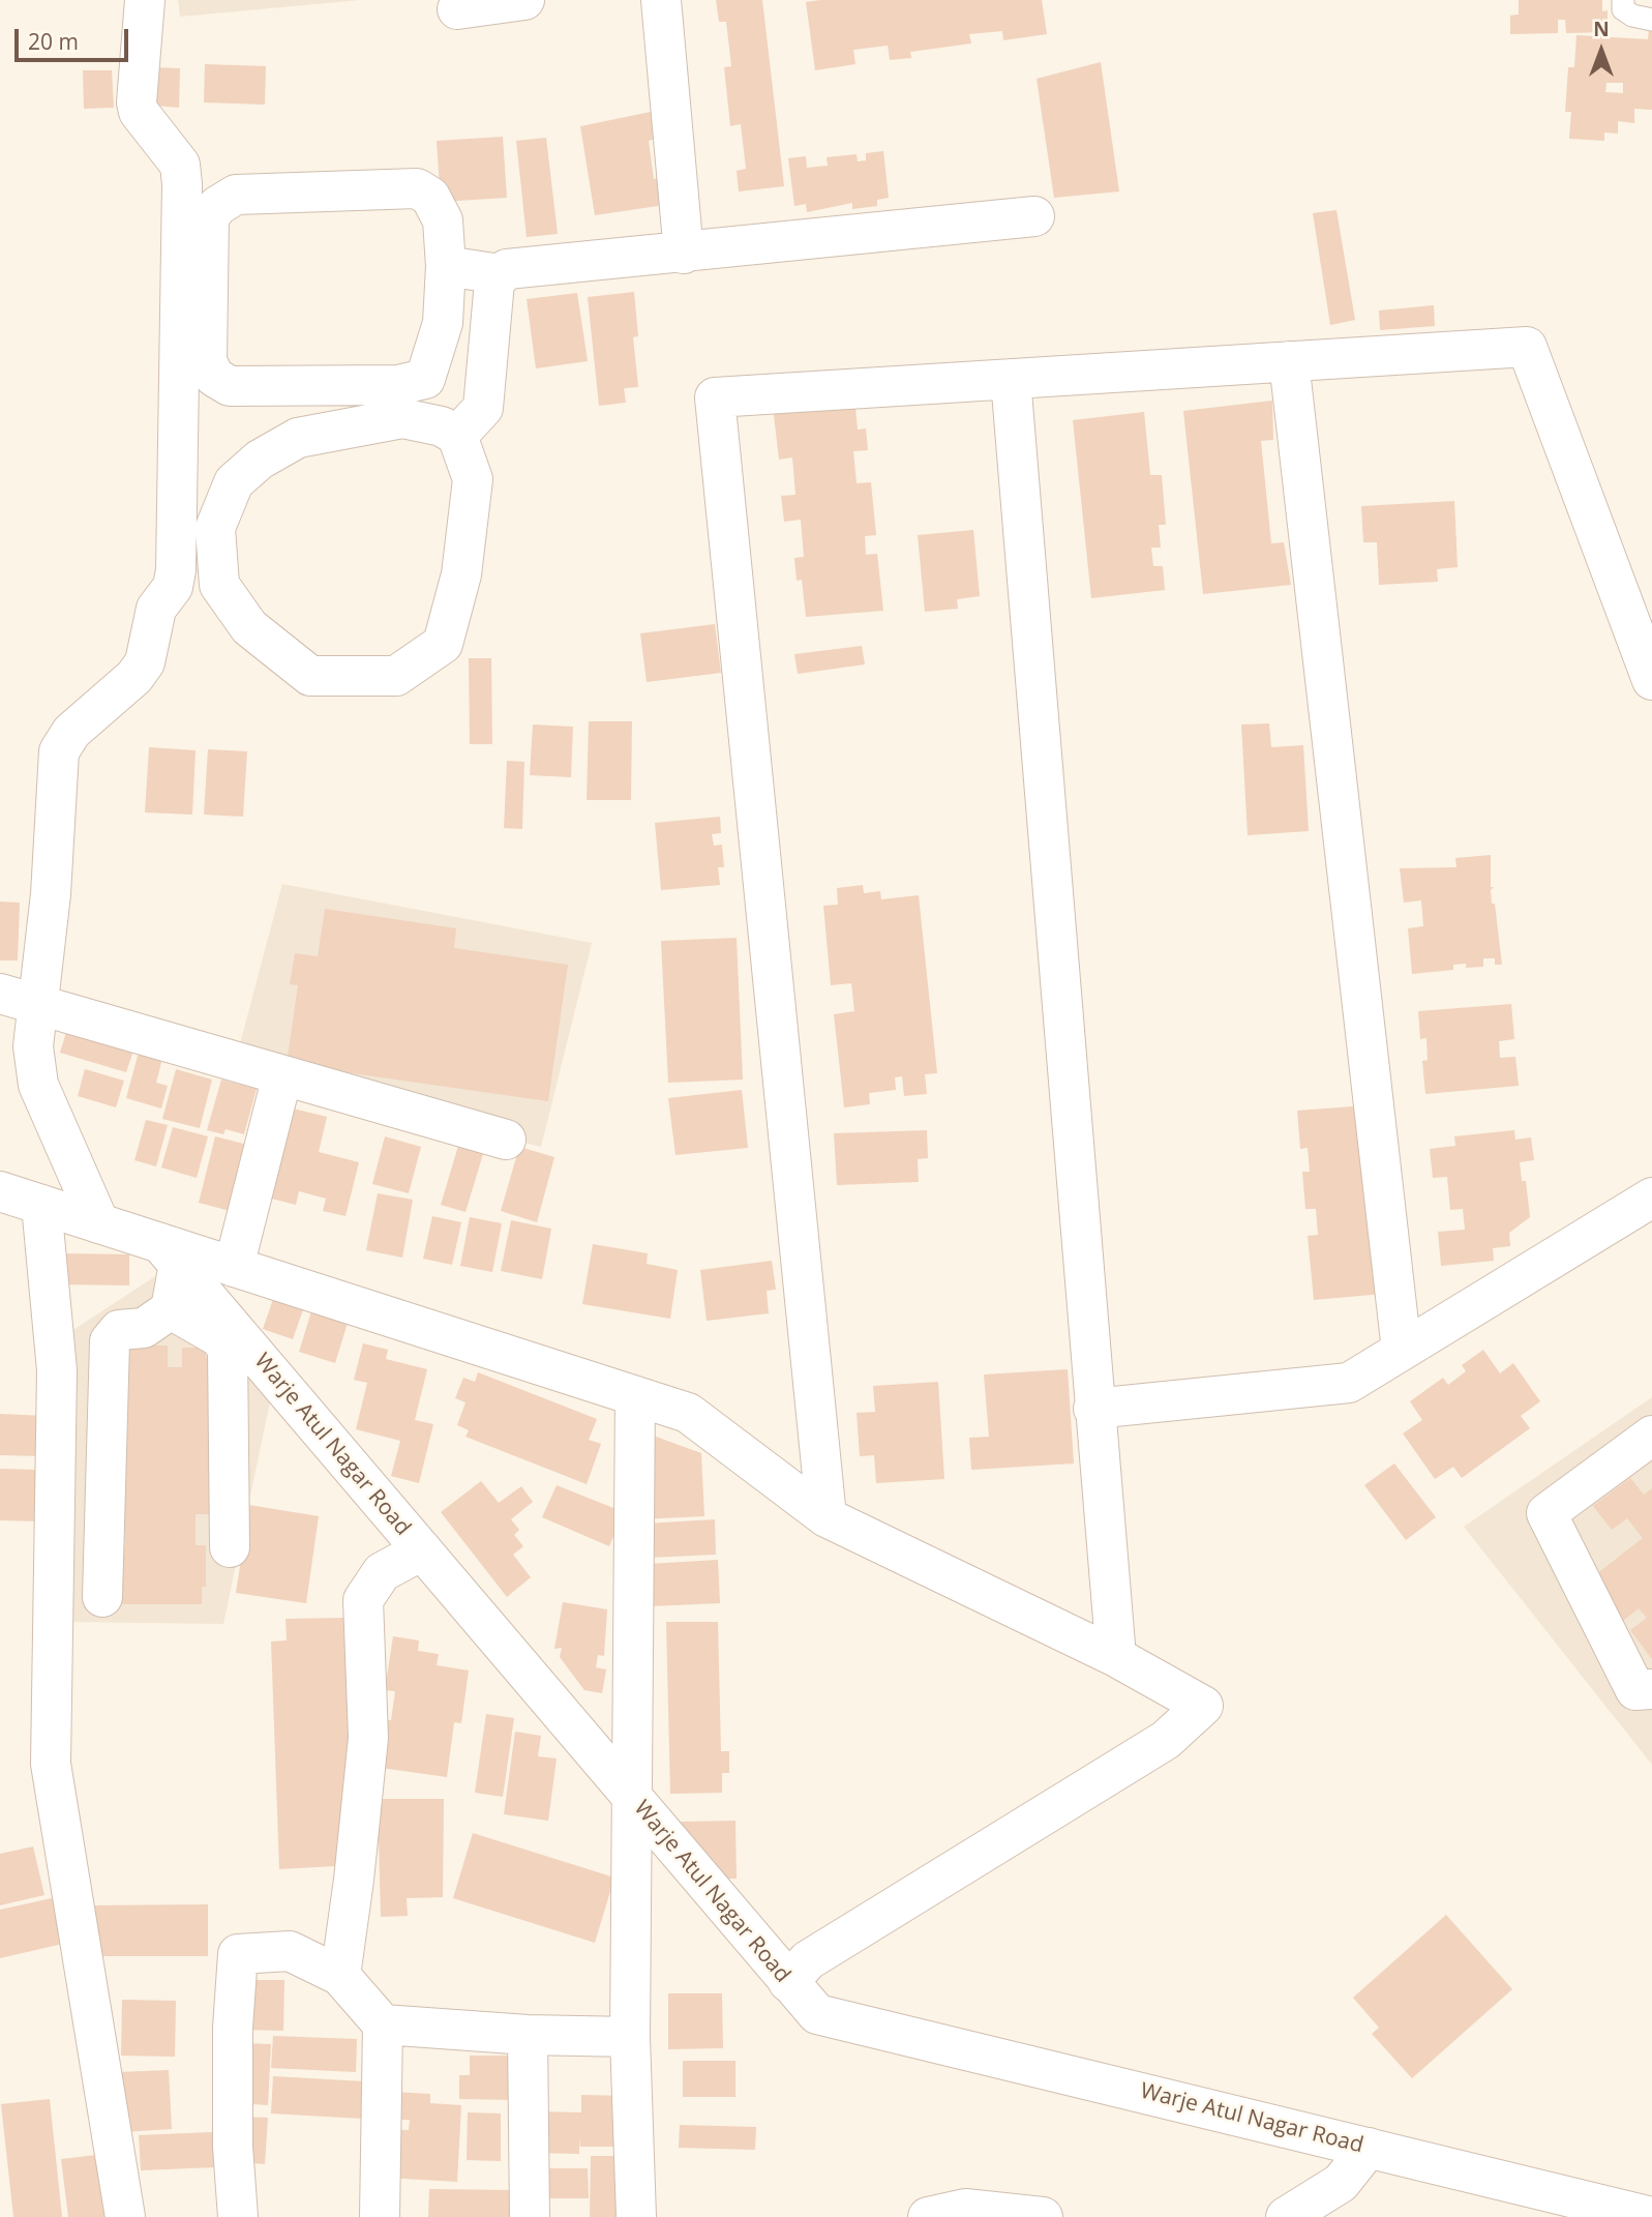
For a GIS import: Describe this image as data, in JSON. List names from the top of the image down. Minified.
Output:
{"streets":{"street":["Warje Atul Nagar Road"]},"scale_bar":"20 m","north":"top"}
